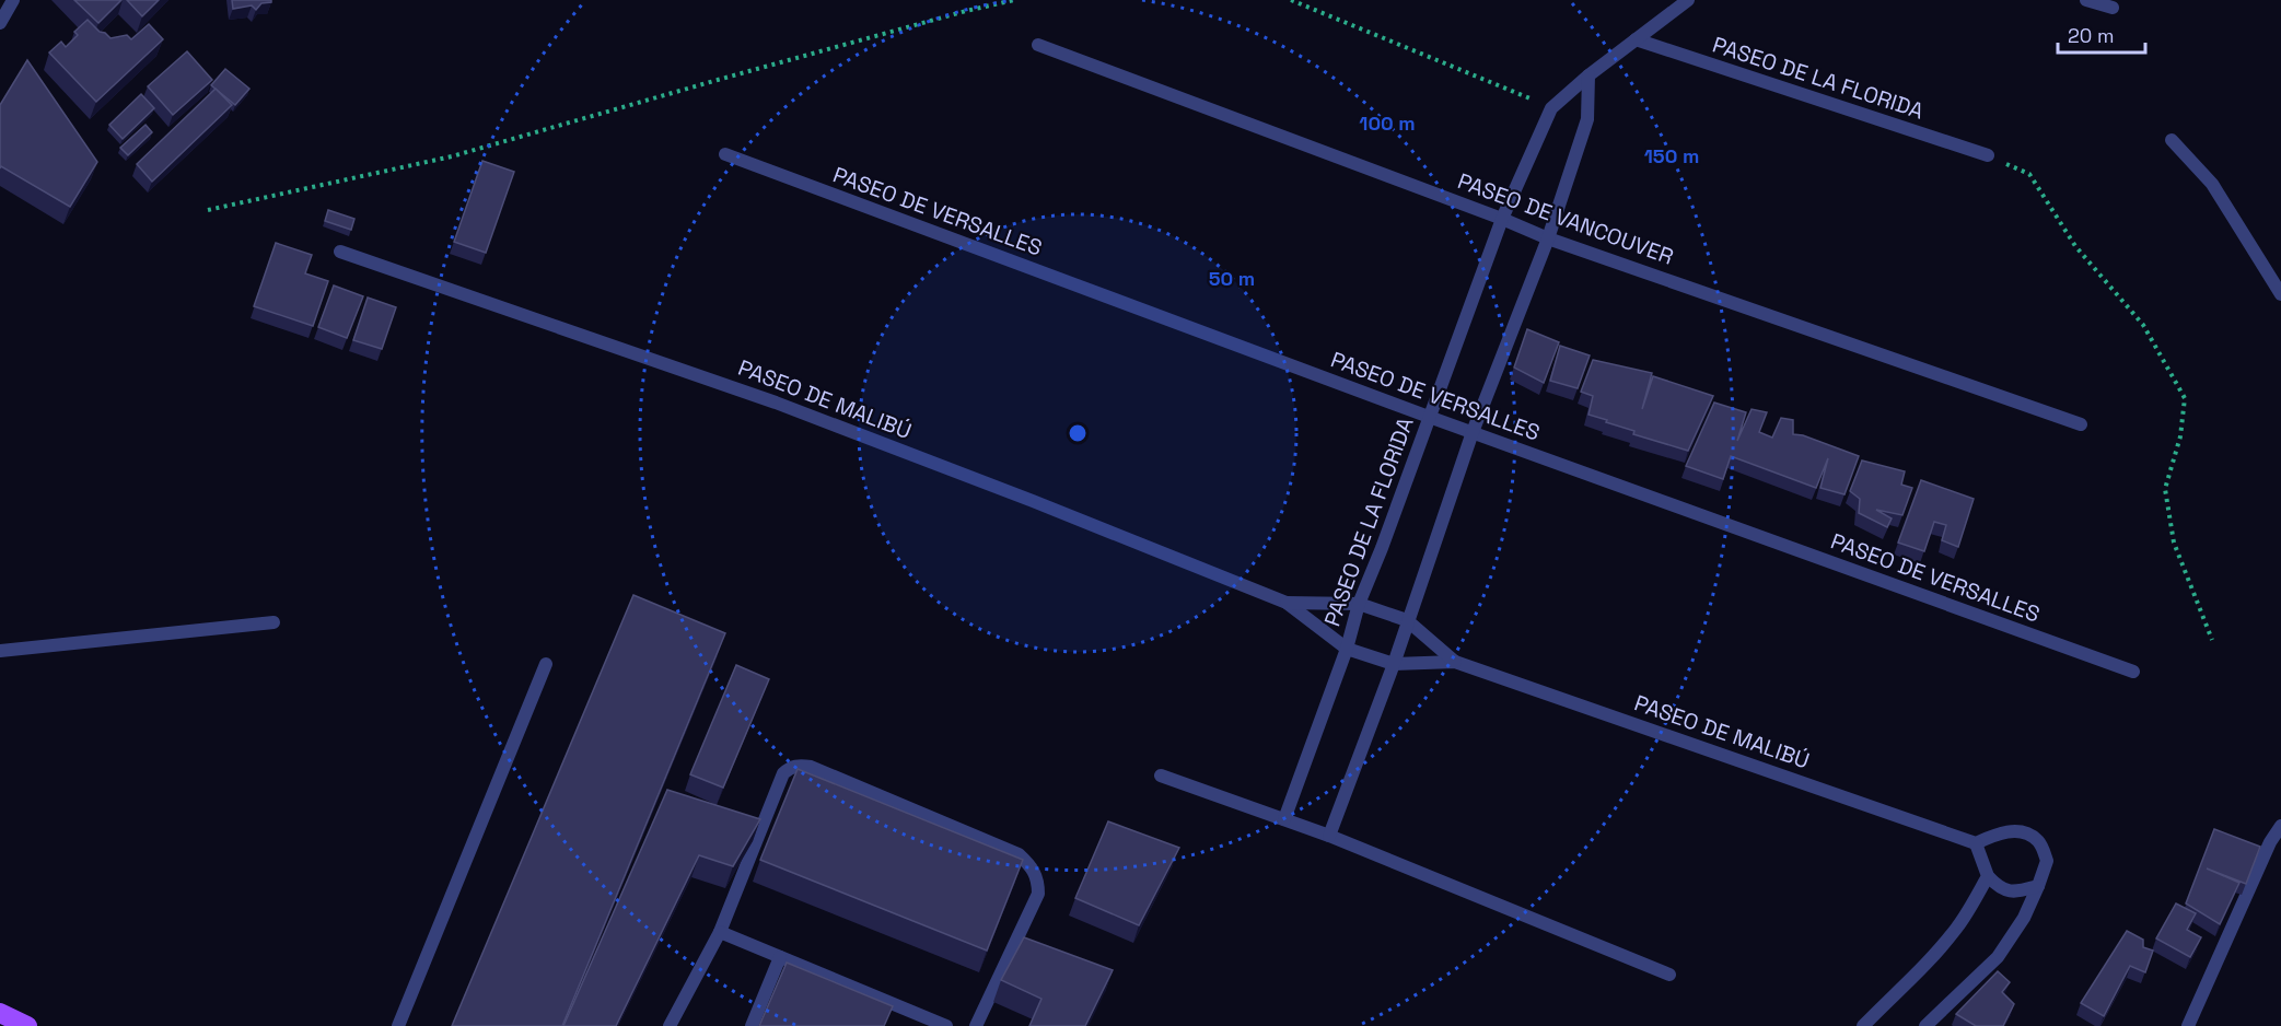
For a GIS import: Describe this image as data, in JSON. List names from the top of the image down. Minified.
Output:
{"streets":{"street":["PASEO DE LA FLORIDA","PASEO DE VERSALLES","PASEO DE VANCOUVER","PASEO DE MALIBÚ"]},"crossings":[["PASEO DE LA FLORIDA","PASEO DE VERSALLES"],["PASEO DE LA FLORIDA","PASEO DE VANCOUVER"],["PASEO DE LA FLORIDA","PASEO DE MALIBÚ"]],"scale_bar":"20 m","rings":["100 m","150 m","50 m"]}
